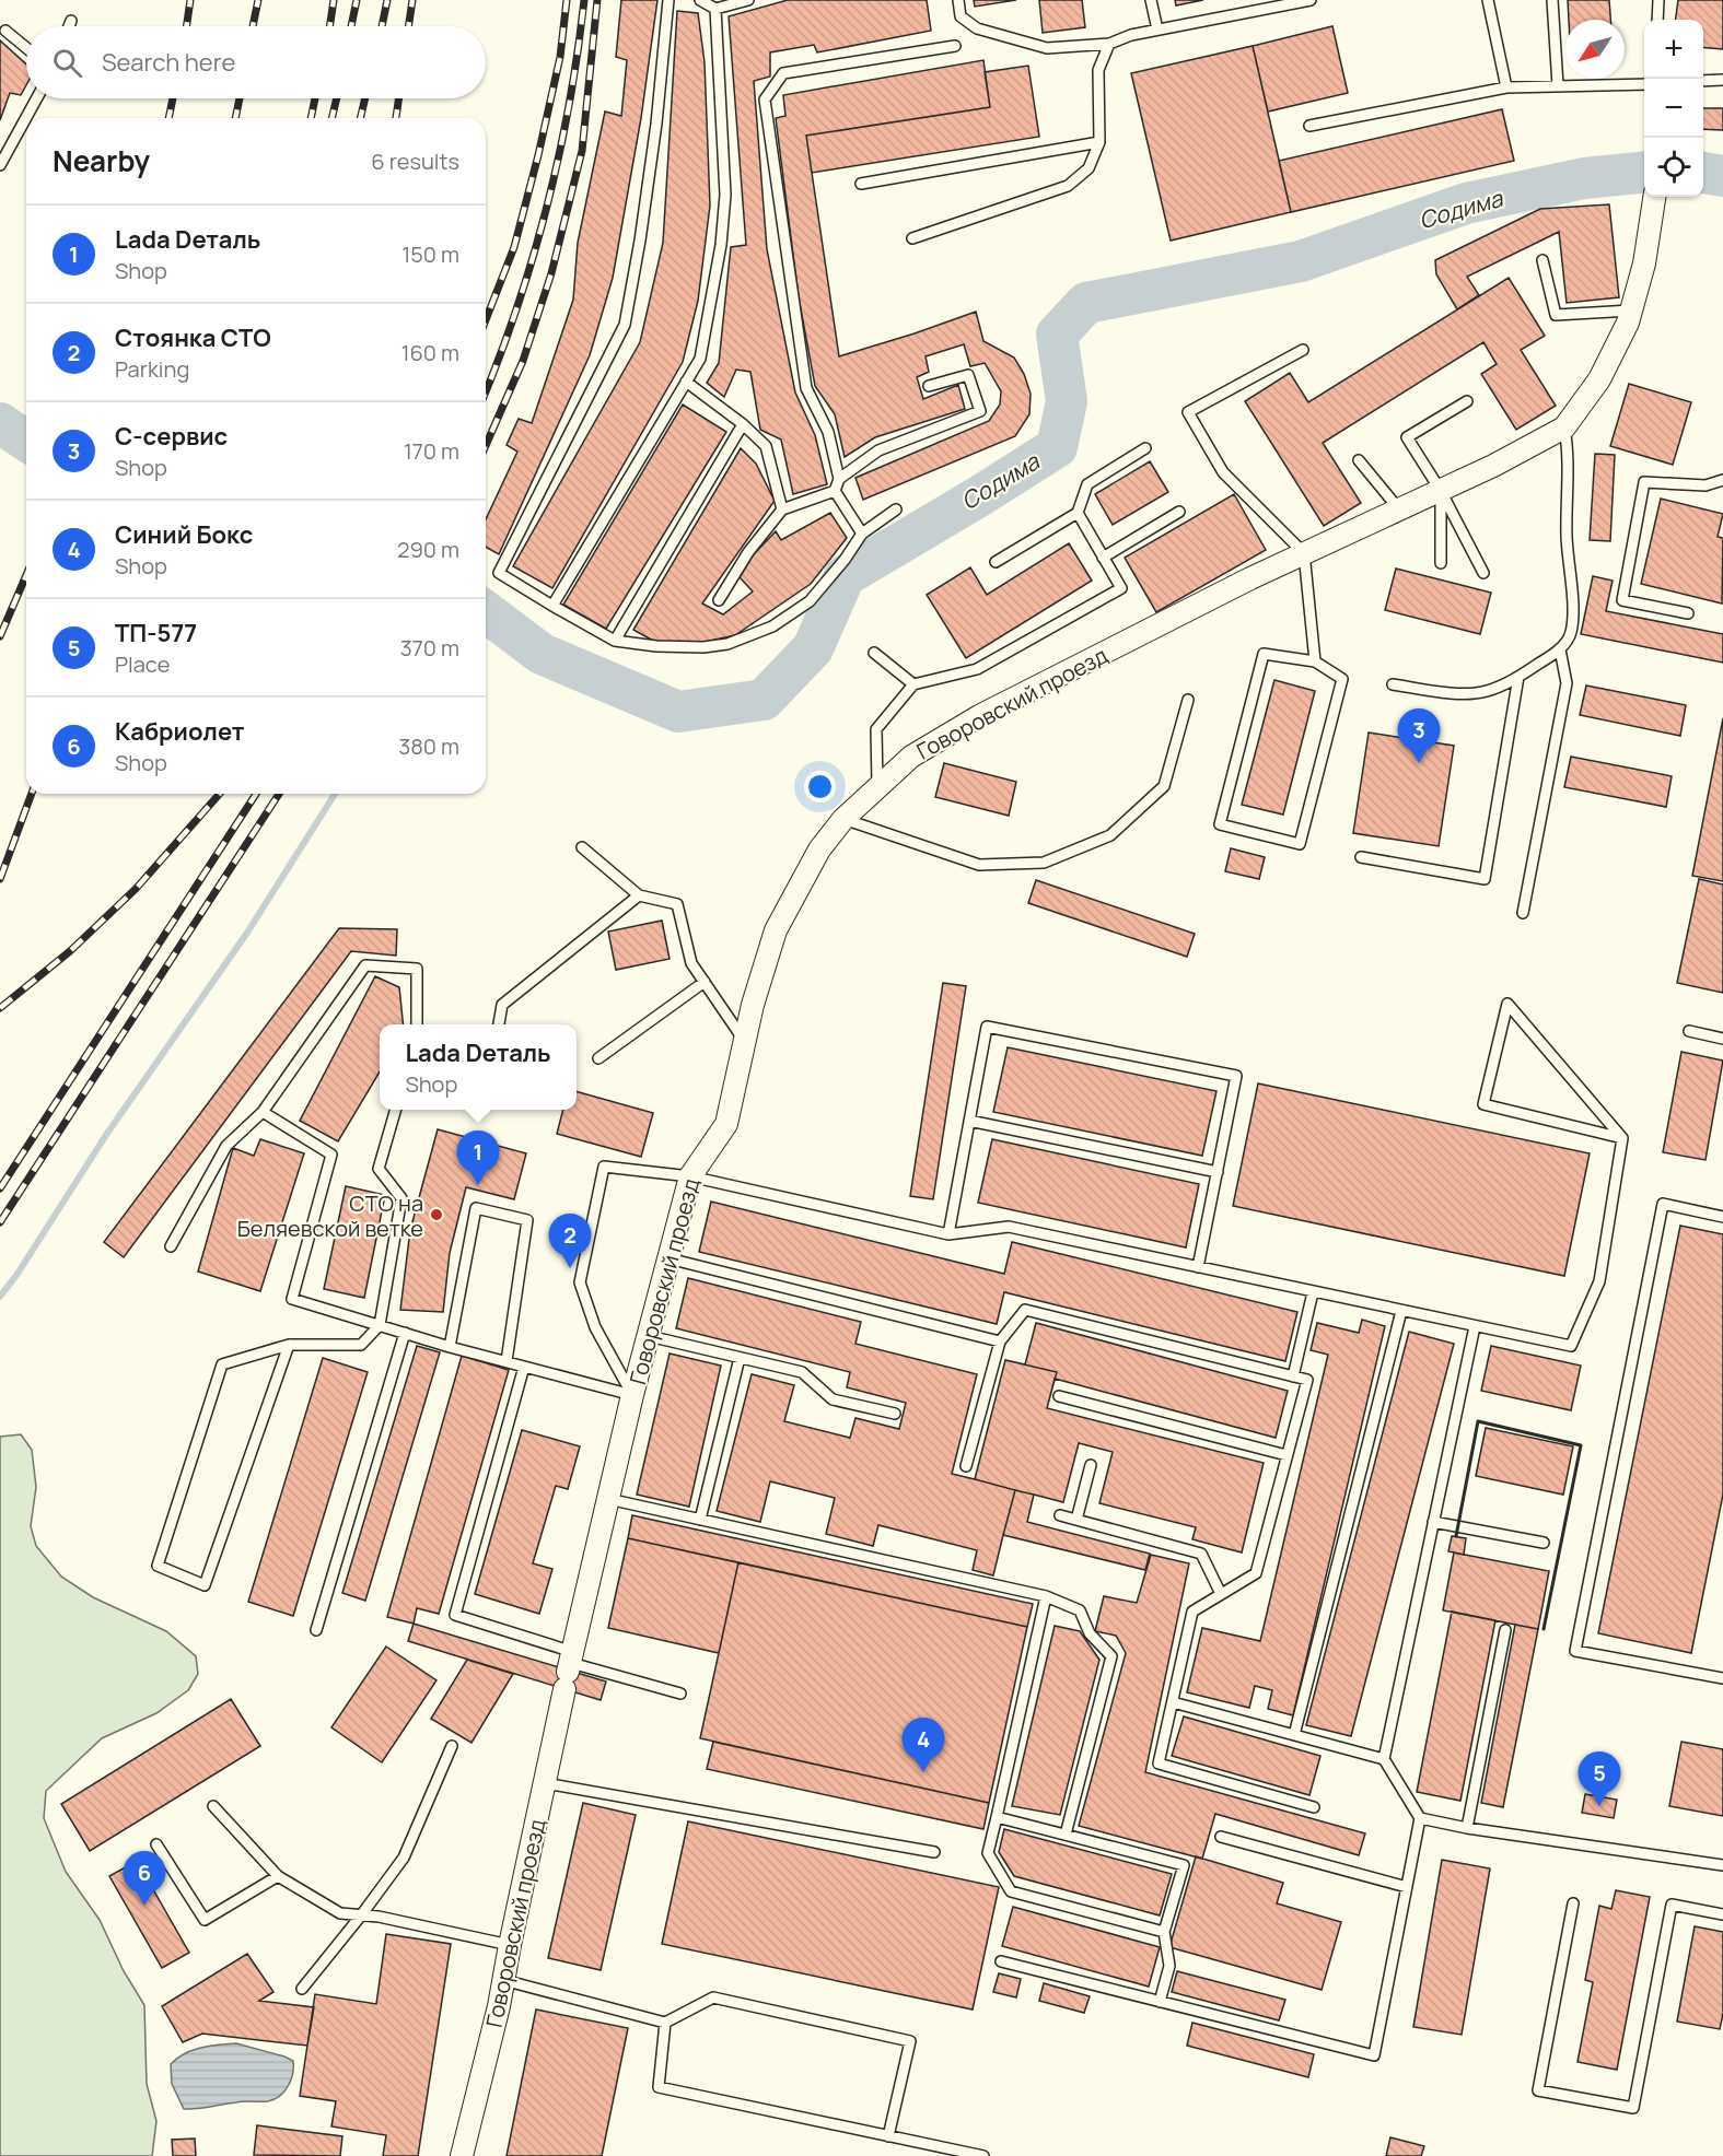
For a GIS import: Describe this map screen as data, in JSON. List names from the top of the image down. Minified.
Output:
{"streets":{"street":["Говоровский проезд"]},"water":["Содима"],"places":["СТО на Беляевской ветке"],"north":"bottom left","page":{"map_buttons":["+","−"],"search":"Search here","heading":["Nearby","6 results"],"list":[{"mark":"1","name":"Lada Dеталь","note":"Shop","value":"150 m"},{"mark":"2","name":"Стоянка СТО","note":"Parking","value":"160 m"},{"mark":"3","name":"С-сервис","note":"Shop","value":"170 m"},{"mark":"4","name":"Синий Бокс","note":"Shop","value":"290 m"},{"mark":"5","name":"ТП-577","note":"Place","value":"370 m"},{"mark":"6","name":"Кабриолет","note":"Shop","value":"380 m"}],"pins":["3","1","2","4","5","6"],"popup":["Lada Dеталь","Shop"]}}
